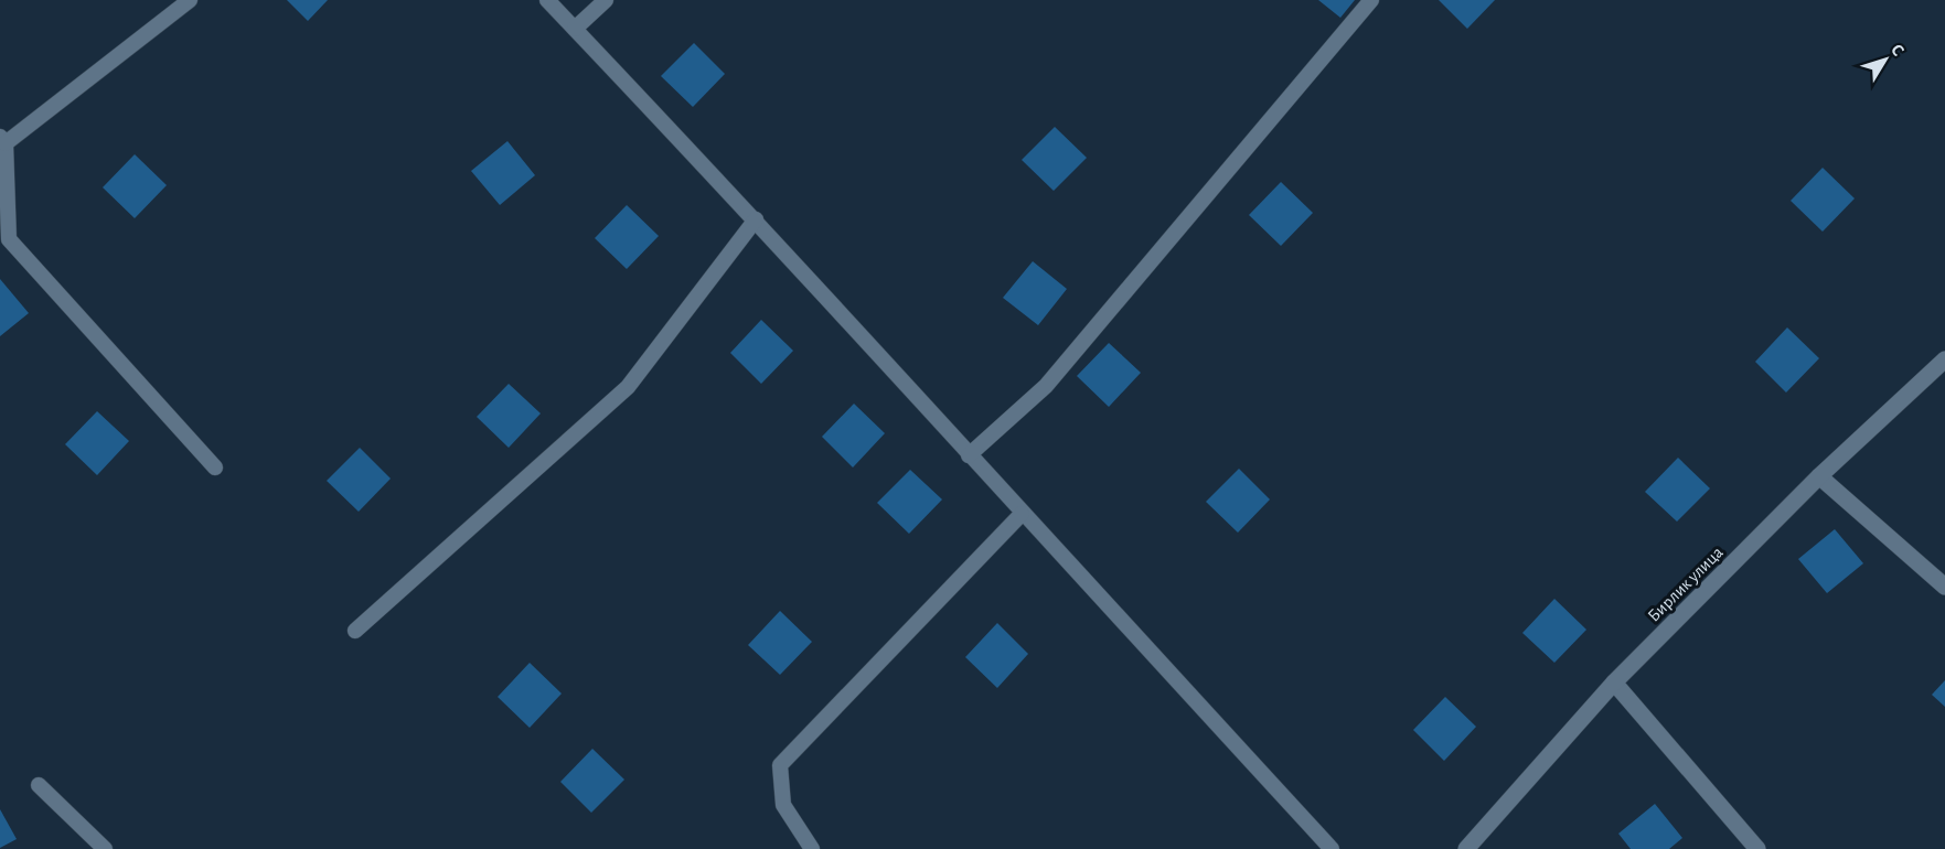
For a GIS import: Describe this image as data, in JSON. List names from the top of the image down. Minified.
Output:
{"streets":{"street":["Бирлик улица"]},"north":"top right"}
